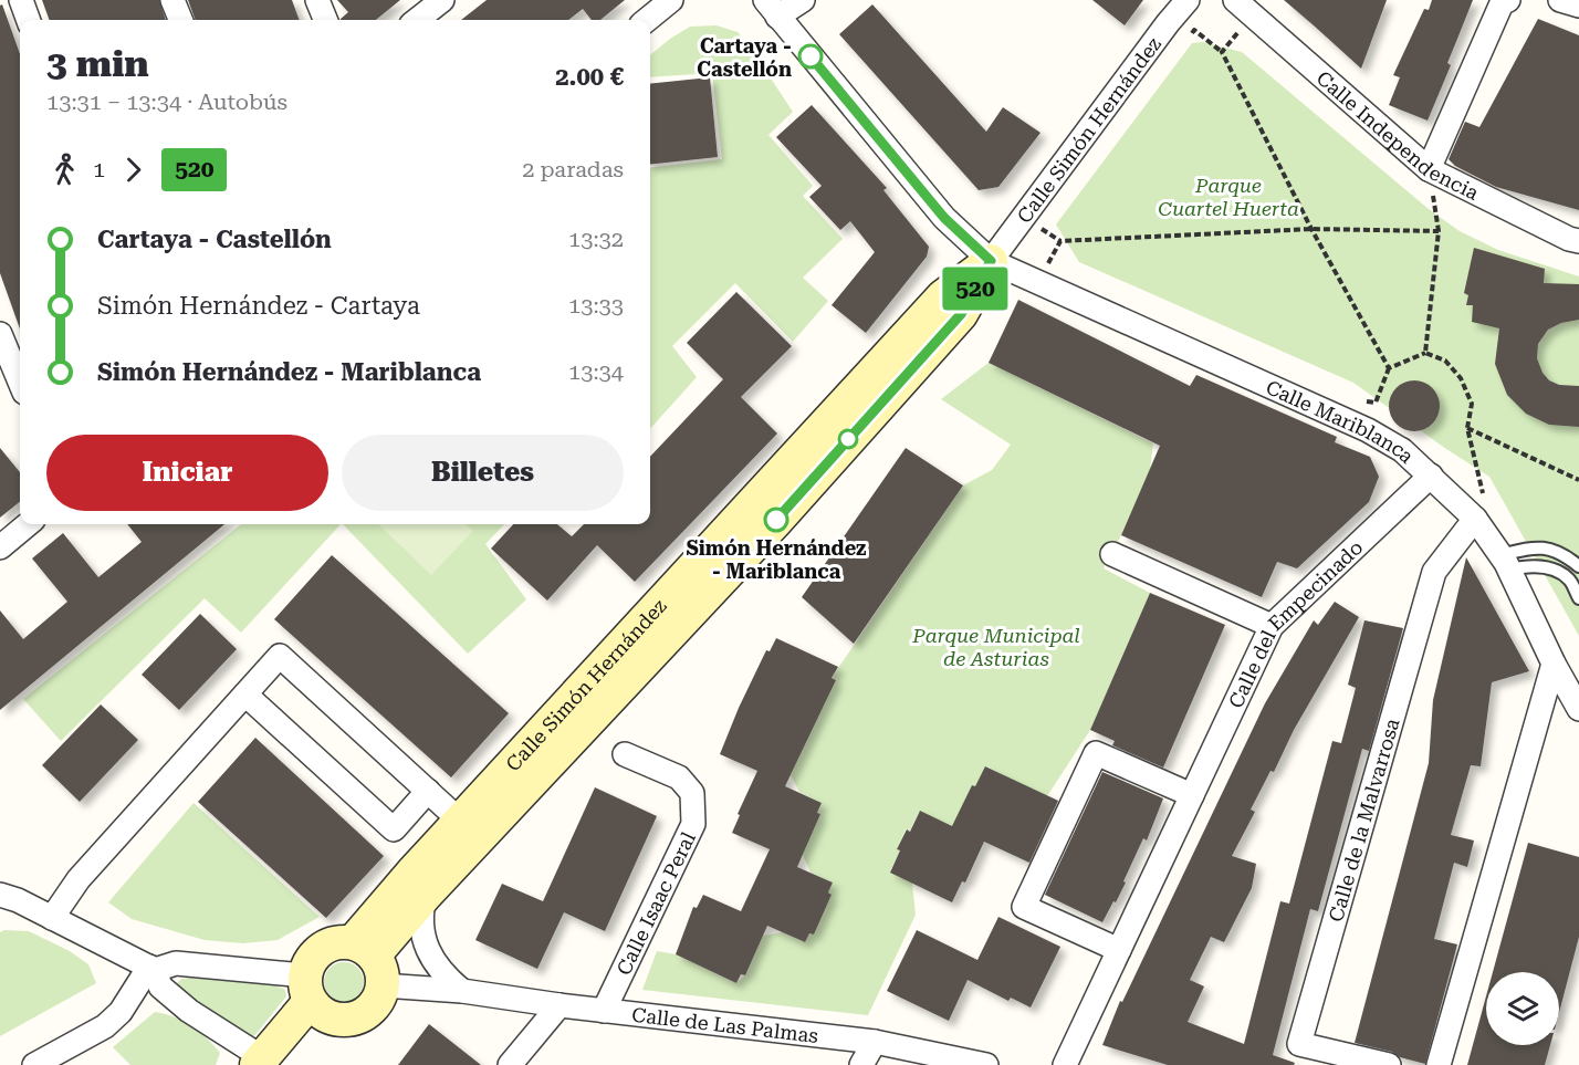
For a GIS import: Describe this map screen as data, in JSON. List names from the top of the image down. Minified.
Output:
{"streets":{"street":["Calle Simón Hernández","Calle Independencia","Calle Mariblanca","Calle del Empecinado","Calle de la Malvarrosa","Calle Isaac Peral","Calle de Las Palmas"]},"crossings":[["Calle Simón Hernández","Calle Mariblanca"],["Calle Simón Hernández","Calle de Las Palmas"],["Calle Mariblanca","Calle del Empecinado"],["Calle Mariblanca","Calle de la Malvarrosa"],["Calle Isaac Peral","Calle de Las Palmas"]],"parks":["Parque Cuartel Huerta","Parque Municipal de Asturias"],"places":["Cartaya - Castellón","Simón Hernández - Mariblanca"],"lines":["bus line 520"],"page":{"on_map":"520","heading":["3 min","13:31 – 13:34 · Autobús","2.00 €"],"legs":["1","520","2 paradas"],"list":[{"name":"Cartaya - Castellón","value":"13:32"},{"name":"Simón Hernández - Cartaya","value":"13:33"},{"name":"Simón Hernández - Mariblanca","value":"13:34"}],"buttons":["Iniciar","Billetes"]}}
